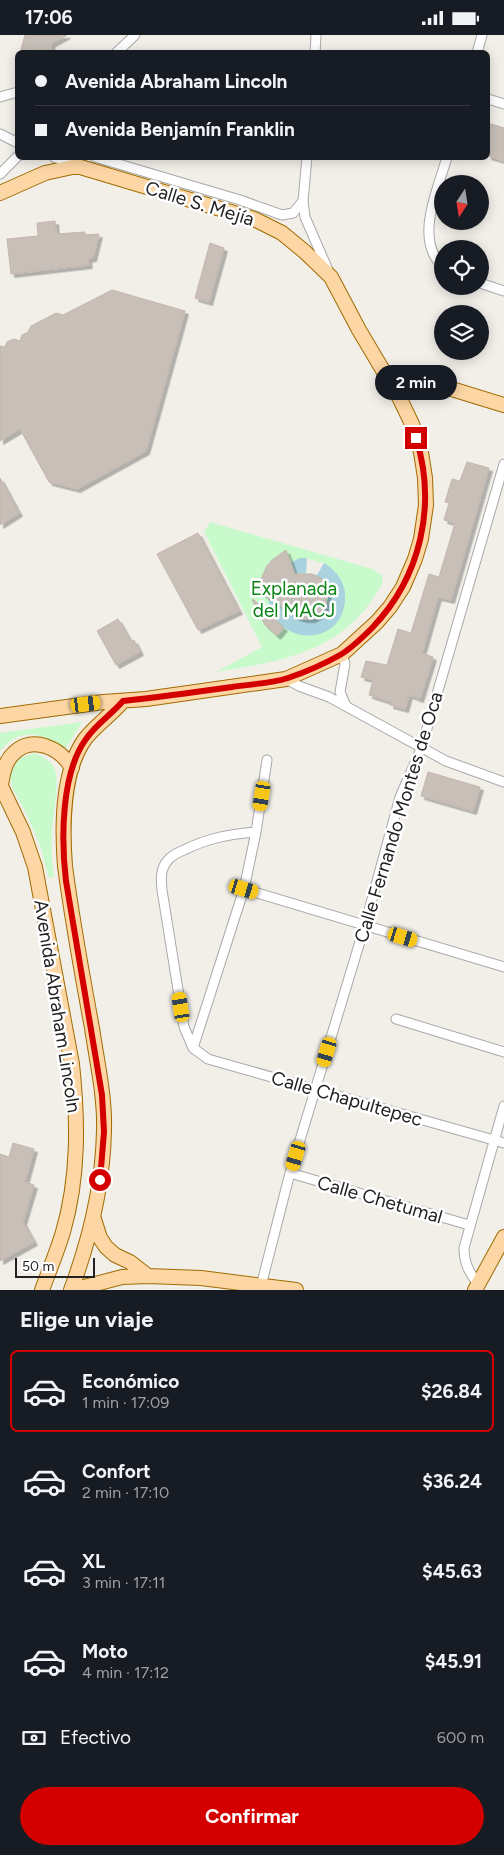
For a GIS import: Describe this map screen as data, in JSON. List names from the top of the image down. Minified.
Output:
{"streets":{"main road":["Calle S. Mejía","Avenida Abraham Lincoln"],"street":["Calle Fernando Montes de Oca","Calle Chapultepec","Calle Chetumal"]},"crossings":[["Calle S. Mejía","Avenida Abraham Lincoln"],["Calle Fernando Montes de Oca","Calle Chapultepec"],["Calle Fernando Montes de Oca","Calle Chetumal"]],"parks":["Explanada del MACJ"],"scale_bar":"50 m","north":"bottom","page":{"status":"17:06","banner":["Avenida Abraham Lincoln","Avenida Benjamín Franklin"],"bubble":"2 min","scale":"50 m","heading":"Elige un viaje","list":[{"name":"Económico","note":"1 min · 17:09","value":"$26.84"},{"name":"Confort","note":"2 min · 17:10","value":"$36.24"},{"name":"XL","note":"3 min · 17:11","value":"$45.63"},{"name":"Moto","note":"4 min · 17:12","value":"$45.91"}],"pay":["Efectivo","600 m"],"buttons":"Confirmar"}}
